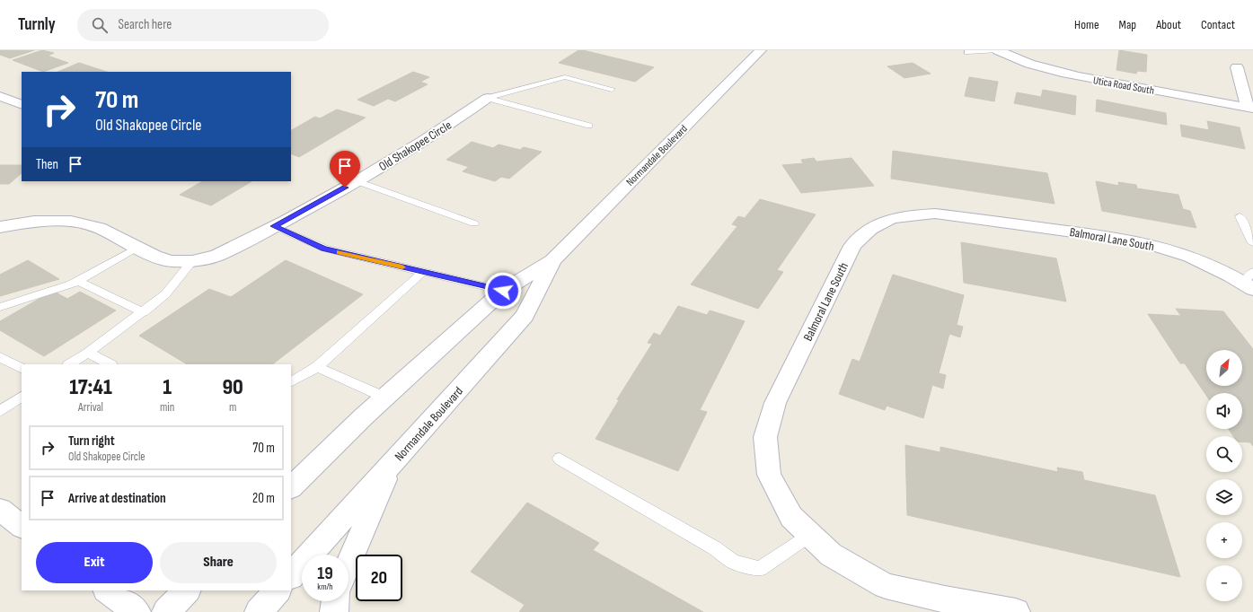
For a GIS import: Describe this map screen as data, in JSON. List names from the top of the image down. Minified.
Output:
{"streets":{"street":["Utica Road South","Old Shakopee Circle","Normandale Boulevard","Balmoral Lane South"]},"north":"top right","page":{"header":"Turnly","search":"Search here","nav":["Home","Map","About","Contact"],"turn":["70 m","Old Shakopee Circle"],"then":"Then","map_buttons":["+","−"],"eta":["17:41","Arrival","1","min","90","m"],"list":[{"name":"Turn right","note":"Old Shakopee Circle","value":"70 m"},{"name":"Arrive at destination","value":"20 m"}],"buttons":["Exit","Share"],"speed":"19 km/h","limit":"20"}}
